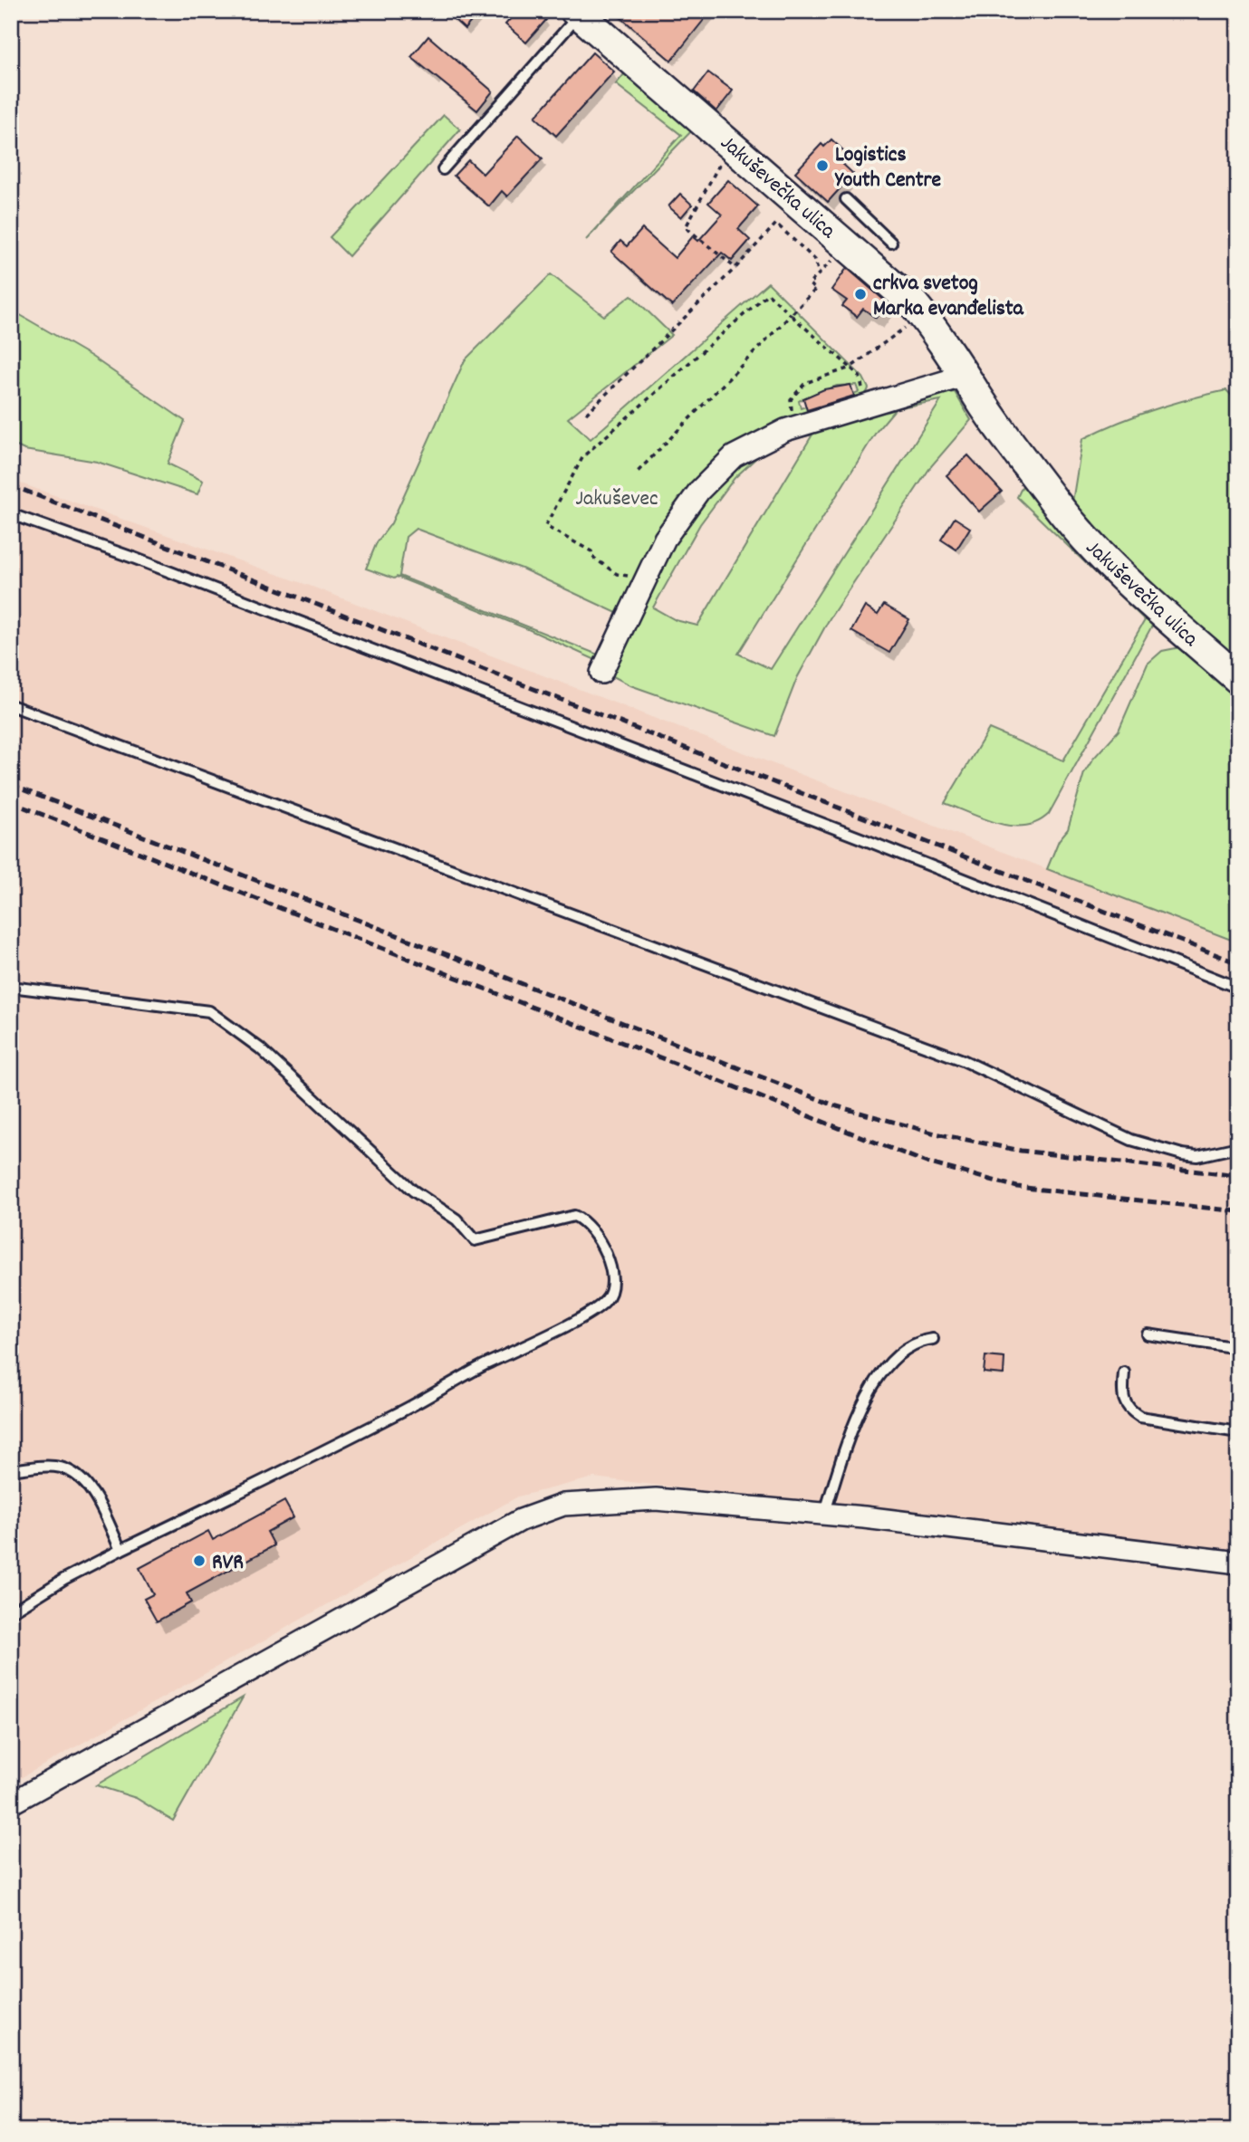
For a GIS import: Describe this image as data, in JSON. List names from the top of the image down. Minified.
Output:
{"streets":{"main road":["Jakuševečka ulica"]},"parks":["Jakuševec"],"places":["Logistics Youth Centre","crkva svetog Marka evanđelista","RVR"]}
